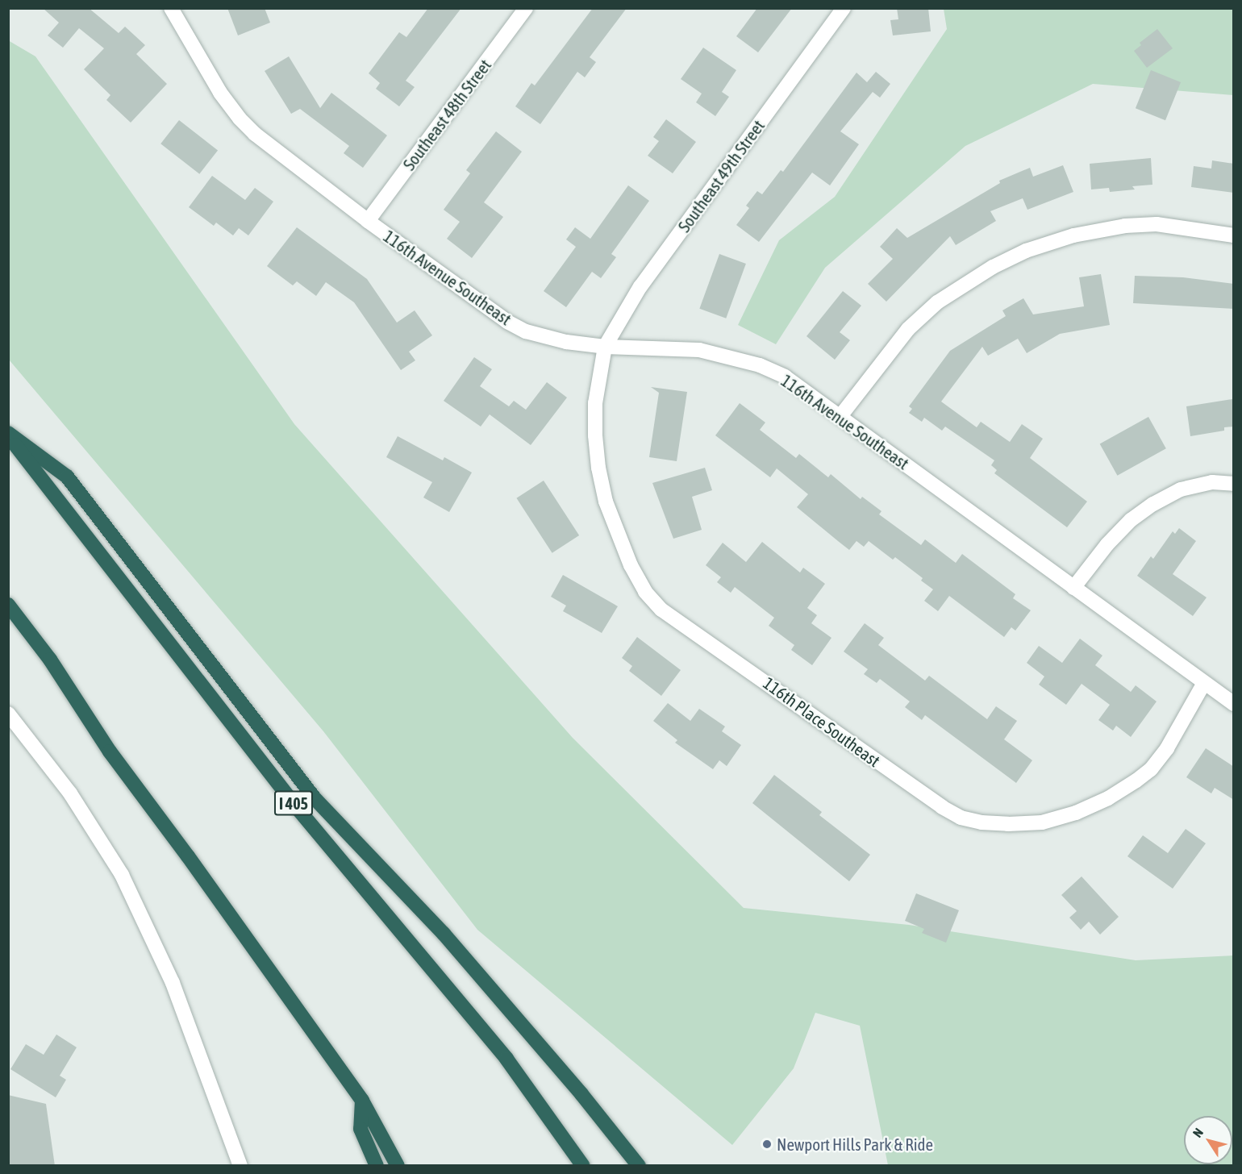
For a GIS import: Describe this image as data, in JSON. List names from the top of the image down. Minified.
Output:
{"streets":{"highway":["I 405"],"street":["Southeast 48th Street","Southeast 49th Street","116th Avenue Southeast","116th Place Southeast"]},"crossings":[["Southeast 48th Street","116th Avenue Southeast"],["Southeast 49th Street","116th Avenue Southeast"],["Southeast 49th Street","116th Place Southeast"],["116th Avenue Southeast","116th Place Southeast"]],"places":["Newport Hills Park & Ride"],"north":"top left"}
